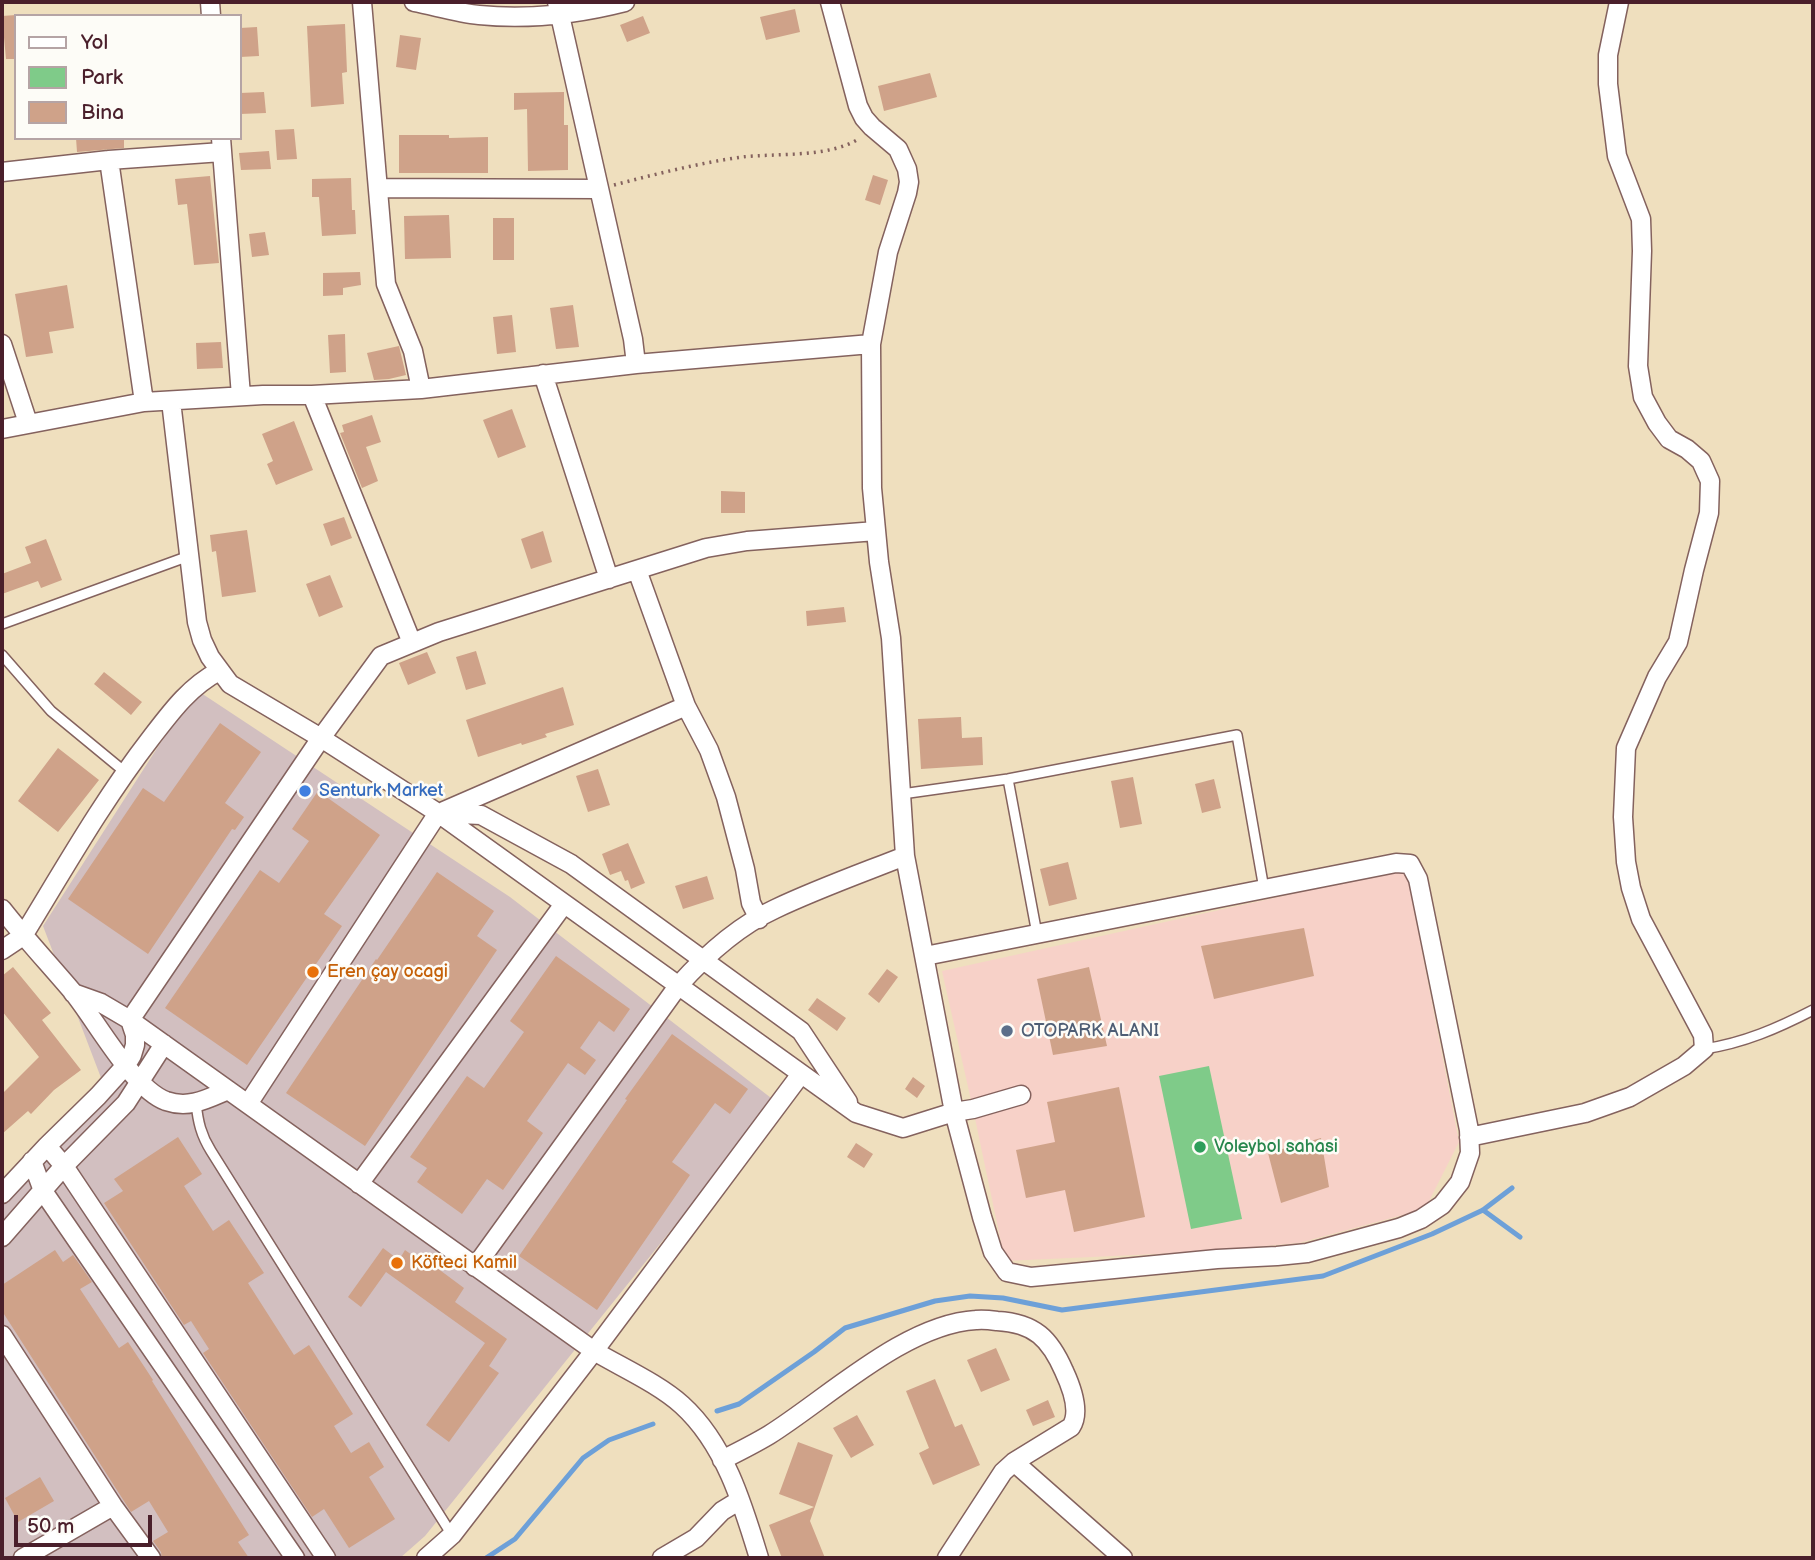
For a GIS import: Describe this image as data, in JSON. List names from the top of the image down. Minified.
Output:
{"places":["Senturk Market","Eren çay ocagi","OTOPARK ALANI","Voleybol sahasi","Köfteci Kamil"],"legend":["Yol","Park","Bina"],"scale_bar":"50 m"}
